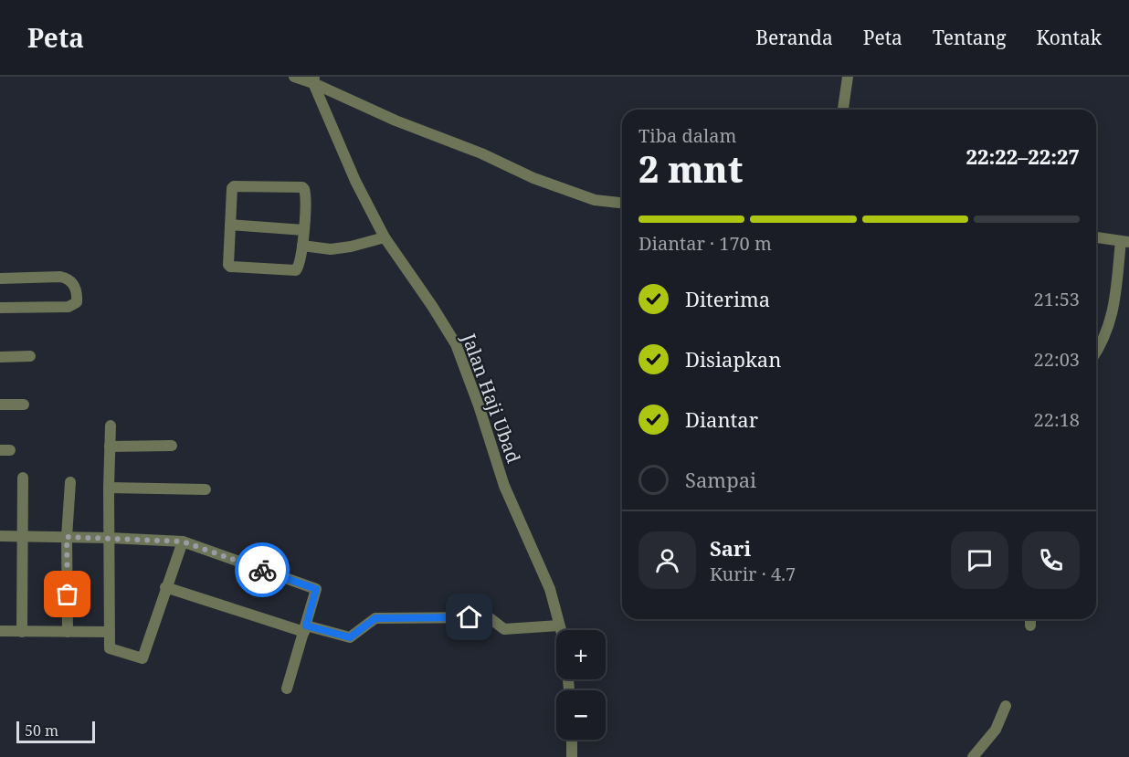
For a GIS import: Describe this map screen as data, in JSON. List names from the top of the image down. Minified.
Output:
{"streets":{"street":["Jalan Haji Ubad"]},"scale_bar":"50 m","page":{"header":"Peta","nav":["Beranda","Peta","Tentang","Kontak"],"heading":["2 mnt","Tiba dalam","22:22–22:27"],"panel":["Sari","Kurir · 4.7"],"bar":"Diantar · 170 m","list":[["Diterima","21:53"],["Disiapkan","22:03"],["Diantar","22:18"],"Sampai"],"map_buttons":["+","−"],"scale":"50 m"}}
